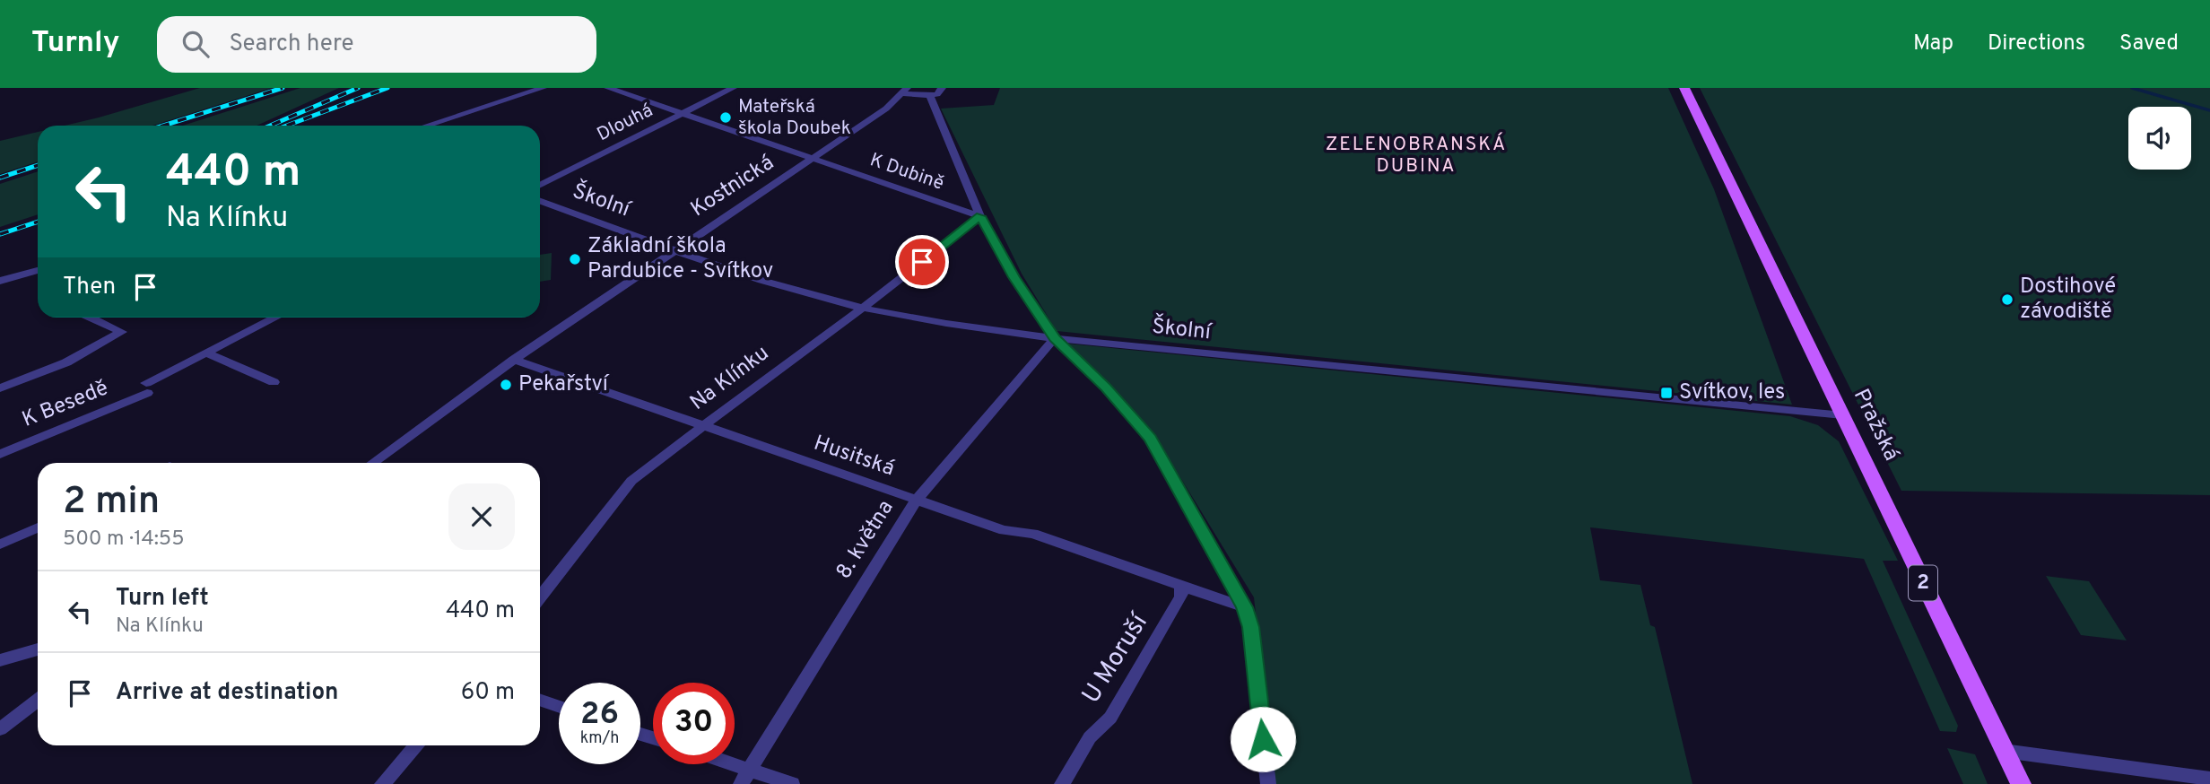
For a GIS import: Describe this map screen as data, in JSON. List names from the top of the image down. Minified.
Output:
{"streets":{"main road":["Pražská","2"],"street":["Dlouhá","K Dubině","Kostnická","Školní","Na Klínku","K Besedě","Husitská","8. května","U Moruší"]},"crossings":[["Dlouhá","K Dubině"],["K Dubině","Kostnická"],["K Dubině","Na Klínku"],["Kostnická","Školní"],["Kostnická","Husitská"],["Školní","Na Klínku"],["Školní","Pražská"],["Školní","8. května"],["Na Klínku","Husitská"],["Husitská","8. května"],["Husitská","U Moruší"]],"districts":["ZELENOBRANSKÁ DUBINA"],"places":{"other":["Mateřská škola Doubek","Základní škola Pardubice - Svítkov","Dostihové závodiště","Pekařství"],"transit":["Svítkov, les"]},"page":{"header":"Turnly","search":"Search here","nav":["Map","Directions","Saved"],"turn":["440 m","Na Klínku"],"then":"Then","heading":["2 min","500 m · 14:55"],"list":[{"name":"Turn left","note":"Na Klínku","value":"440 m"},{"name":"Arrive at destination","value":"60 m"}],"speed":"26 km/h","limit":"30"}}
